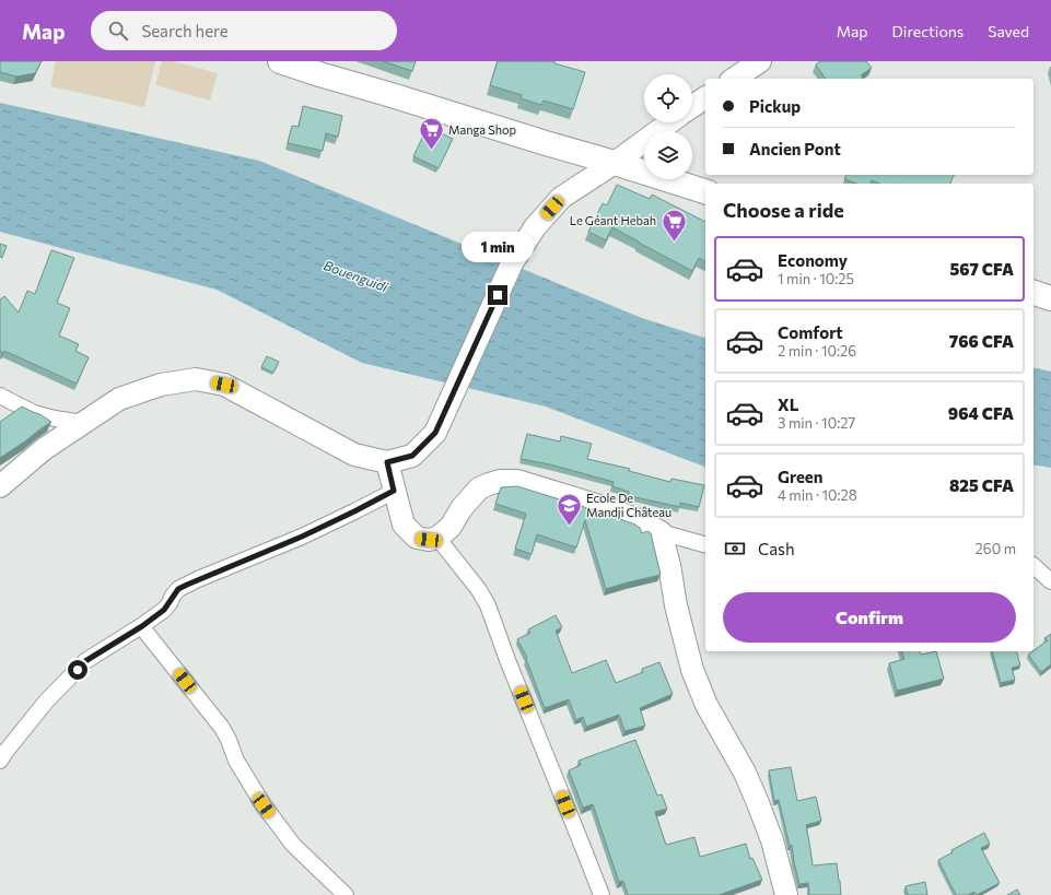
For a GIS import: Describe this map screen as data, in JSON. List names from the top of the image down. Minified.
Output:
{"water":["Bouenguidi"],"places":{"supermarket":["Manga Shop","Le Géant Hebah"],"school or university":["Ecole De Mandji Château"]},"page":{"header":"Map","search":"Search here","nav":["Map","Directions","Saved"],"banner":["Pickup","Ancien Pont"],"heading":"Choose a ride","bubble":"1 min","list":[{"name":"Economy","note":"1 min · 10:25","value":"567 CFA"},{"name":"Comfort","note":"2 min · 10:26","value":"766 CFA"},{"name":"XL","note":"3 min · 10:27","value":"964 CFA"},{"name":"Green","note":"4 min · 10:28","value":"825 CFA"}],"pay":["Cash","260 m"],"buttons":"Confirm"}}
